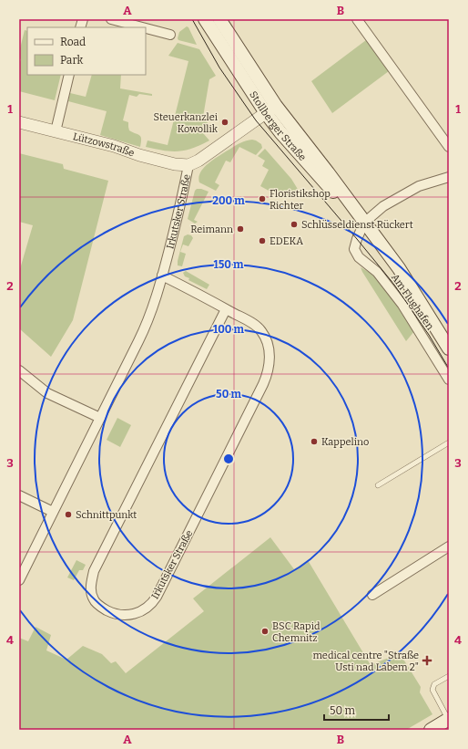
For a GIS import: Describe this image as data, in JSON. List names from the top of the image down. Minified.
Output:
{"streets":{"main road":["Stollberger Straße"],"street":["Lützowstraße","Irkutsker Straße","Am Flughafen"]},"crossings":[["Stollberger Straße","Irkutsker Straße"],["Stollberger Straße","Am Flughafen"],["Lützowstraße","Irkutsker Straße"]],"places":{"other":["Steuerkanzlei Kowollik","Floristikshop Richter","Schlüsseldienst Rückert","Reimann","EDEKA","Kappelino","Schnittpunkt","BSC Rapid Chemnitz"],"health":["medical centre \"Straße Usti nad Labem 2\""]},"legend":["Road","Park"],"scale_bar":"50 m","grid":{"columns":["A","B"],"rows":["1","2","3","4"]},"rings":["200 m","150 m","100 m","50 m"]}
